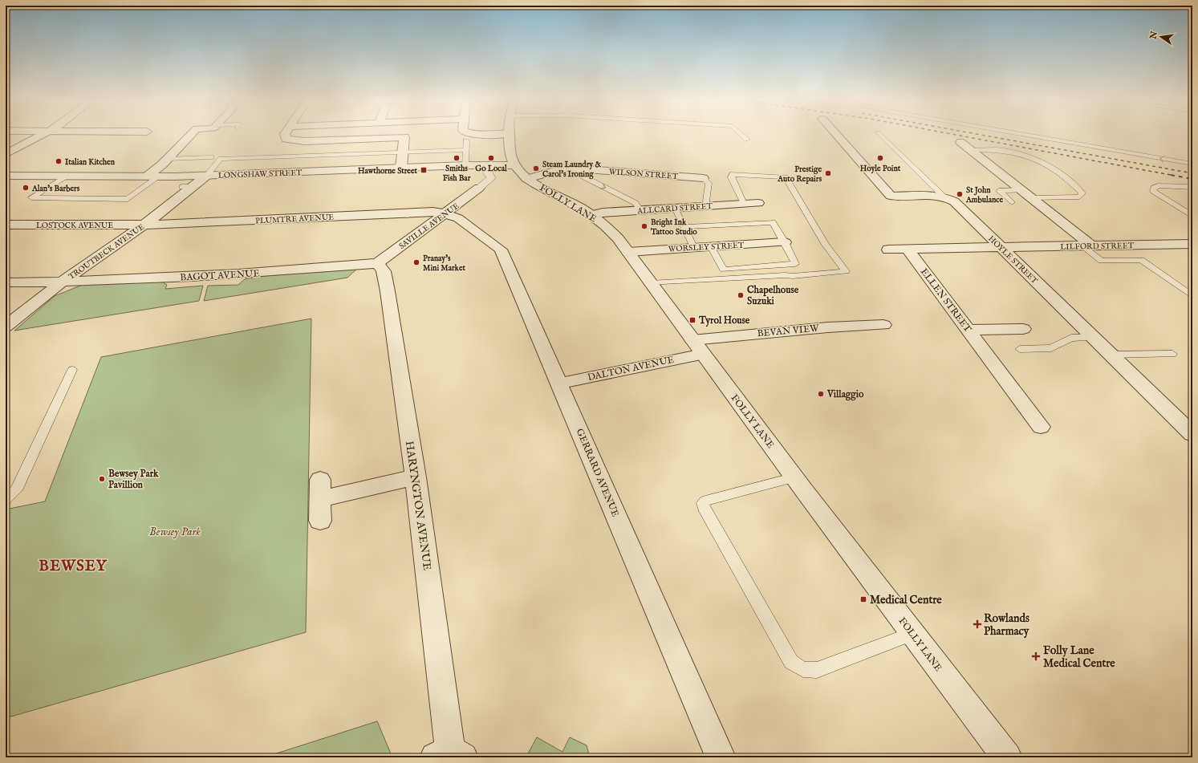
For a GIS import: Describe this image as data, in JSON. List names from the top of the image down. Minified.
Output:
{"streets":{"street":["LONGSHAW STREET","WILSON STREET","FOLLY LANE","ALLCARD STREET","PLUMTRE AVENUE","LOSTOCK AVENUE","SAVILLE AVENUE","LILFORD STREET","WORSLEY STREET","TROUTBECK AVENUE","HOYLE STREET","BAGOT AVENUE","ELLEN STREET","BEVAN VIEW","DALTON AVENUE","GERRARD AVENUE","HARYNGTON AVENUE"]},"crossings":[["LONGSHAW STREET","WILSON STREET"],["LONGSHAW STREET","FOLLY LANE"],["LONGSHAW STREET","TROUTBECK AVENUE"],["WILSON STREET","FOLLY LANE"],["FOLLY LANE","ALLCARD STREET"],["FOLLY LANE","WORSLEY STREET"],["FOLLY LANE","BEVAN VIEW"],["FOLLY LANE","DALTON AVENUE"],["PLUMTRE AVENUE","LOSTOCK AVENUE"],["PLUMTRE AVENUE","SAVILLE AVENUE"],["PLUMTRE AVENUE","TROUTBECK AVENUE"],["PLUMTRE AVENUE","GERRARD AVENUE"],["LOSTOCK AVENUE","TROUTBECK AVENUE"],["SAVILLE AVENUE","BAGOT AVENUE"],["SAVILLE AVENUE","GERRARD AVENUE"],["SAVILLE AVENUE","HARYNGTON AVENUE"],["LILFORD STREET","HOYLE STREET"],["TROUTBECK AVENUE","BAGOT AVENUE"],["BAGOT AVENUE","HARYNGTON AVENUE"],["BEVAN VIEW","DALTON AVENUE"],["DALTON AVENUE","GERRARD AVENUE"]],"districts":["BEWSEY"],"parks":["Bewsey Park"],"places":{"other":["Smiths Fish Bar","Go Local","Hoyle Point","Italian Kitchen","Steam Laundry & Carol's Ironing","Prestige Auto Repairs","Alan's Barbers","St John Ambulance","Bright Ink Tattoo Studio","Pranay's Mini Market","Chapelhouse Suzuki","Villaggio","Bewsey Park Pavillion"],"transit":["Hawthorne Street","Tyrol House","Medical Centre"],"health":["Rowlands Pharmacy","Folly Lane Medical Centre"]},"north":"left"}
